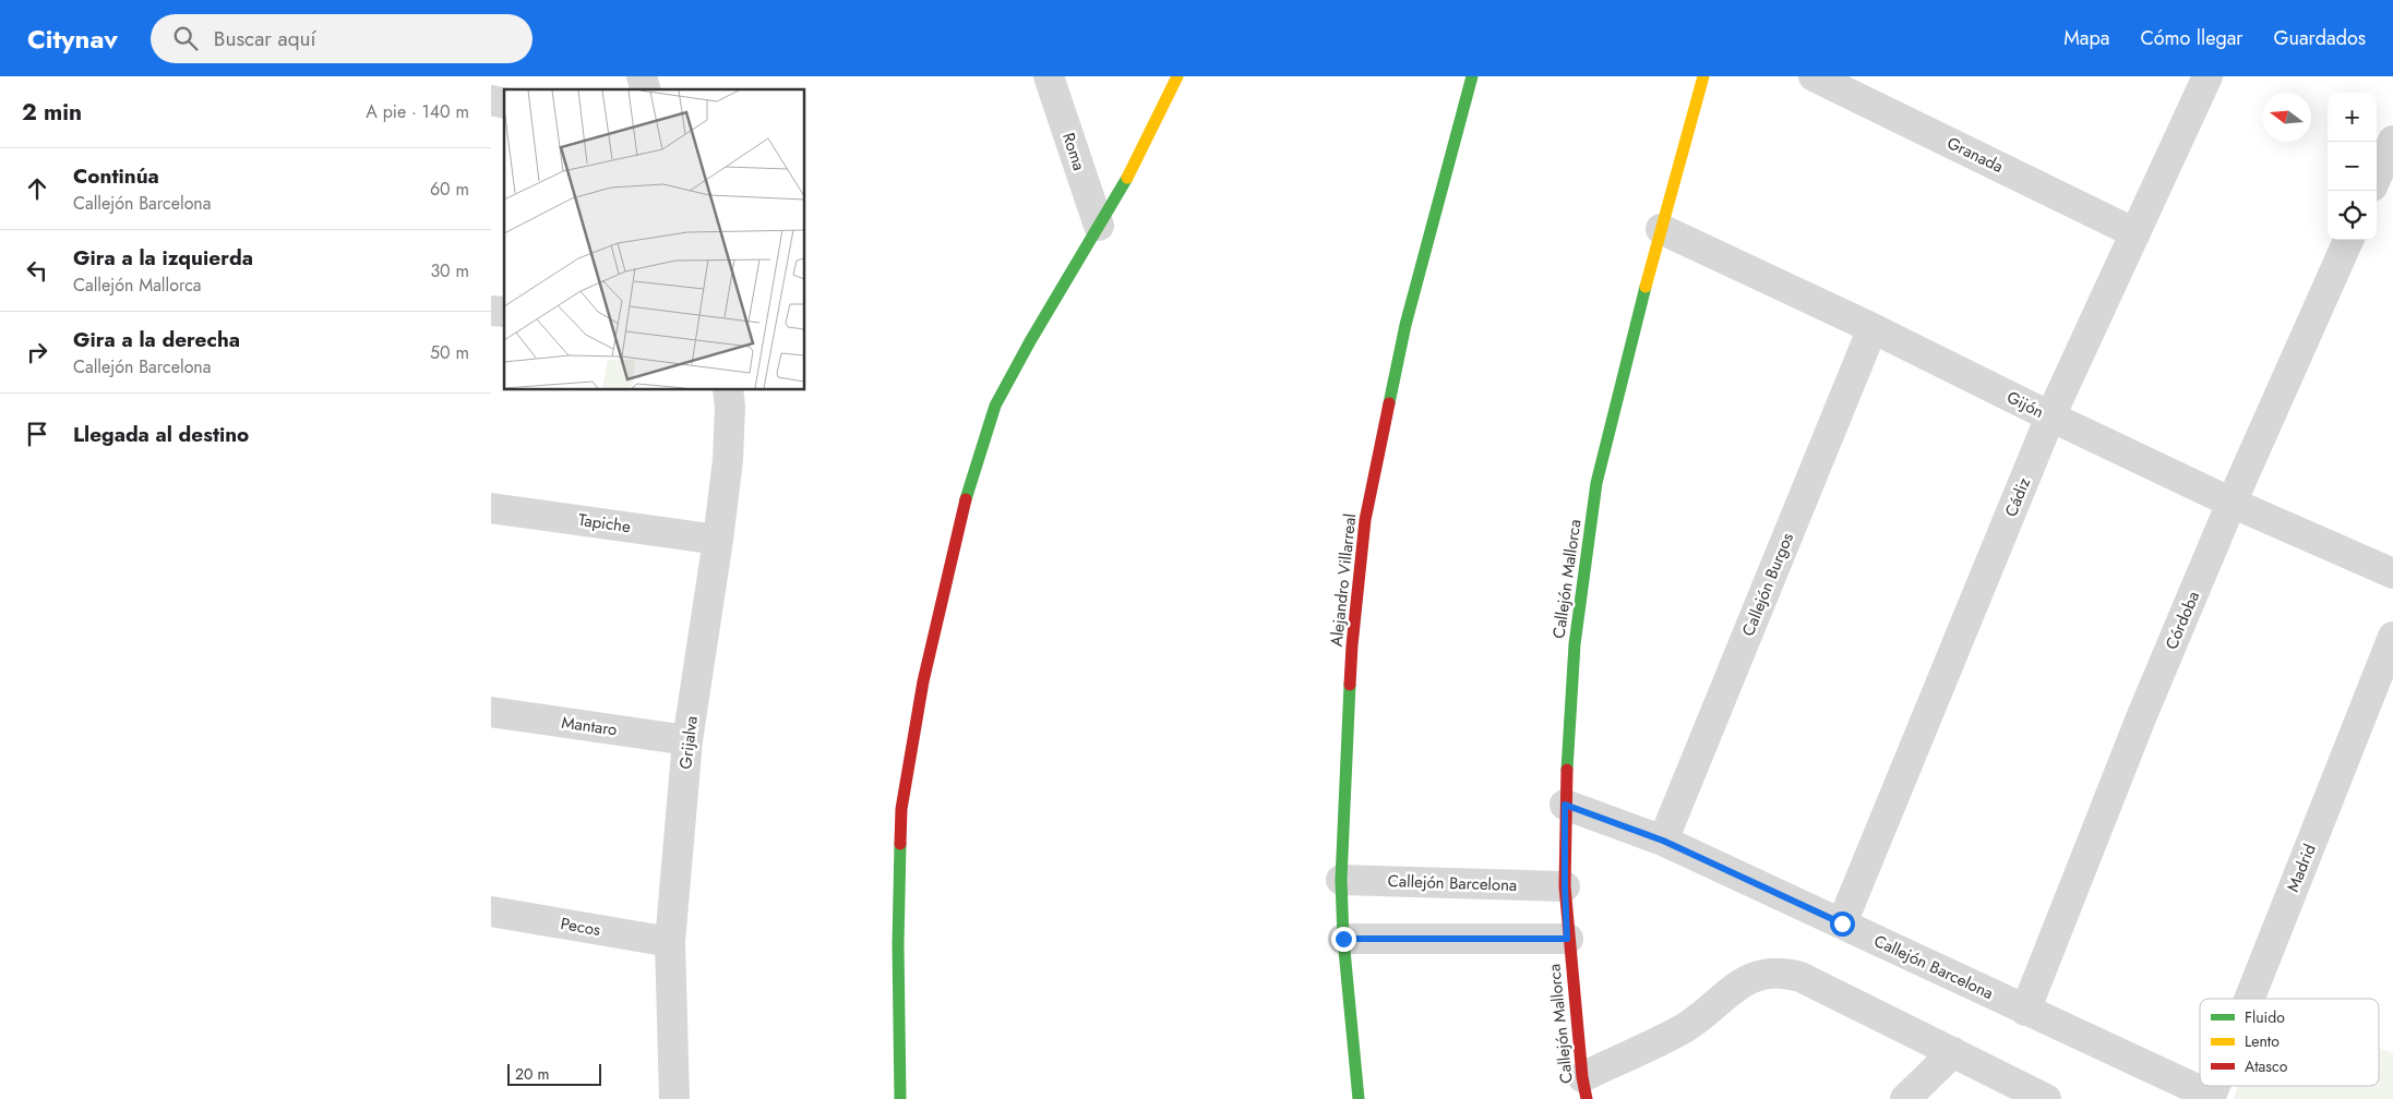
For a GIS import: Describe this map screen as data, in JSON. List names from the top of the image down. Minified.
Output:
{"streets":{"street":["Roma","Granada","Gijón","Cádiz","Tapiche","Callejón Mallorca","Alejandro Villarreal","Callejón Burgos","Córdoba","Mantaro","Grijalva","Madrid","Callejón Barcelona","Pecos"]},"crossings":[["Granada","Cádiz"],["Gijón","Cádiz"],["Gijón","Callejón Mallorca"],["Gijón","Callejón Burgos"],["Gijón","Córdoba"],["Cádiz","Callejón Barcelona"],["Tapiche","Grijalva"],["Callejón Mallorca","Callejón Barcelona"],["Alejandro Villarreal","Callejón Barcelona"],["Callejón Burgos","Callejón Barcelona"],["Córdoba","Callejón Barcelona"],["Mantaro","Grijalva"],["Grijalva","Pecos"]],"legend":["Fluido","Lento","Atasco"],"scale_bar":"20 m","north":"left","page":{"header":"Citynav","search":"Buscar aquí","nav":["Mapa","Cómo llegar","Guardados"],"heading":["2 min","A pie · 140 m"],"map_buttons":["+","−"],"list":[["Continúa","Callejón Barcelona","60 m"],["Gira a la izquierda","Callejón Mallorca","30 m"],["Gira a la derecha","Callejón Barcelona","50 m"],"Llegada al destino"],"scale":"20 m"}}
